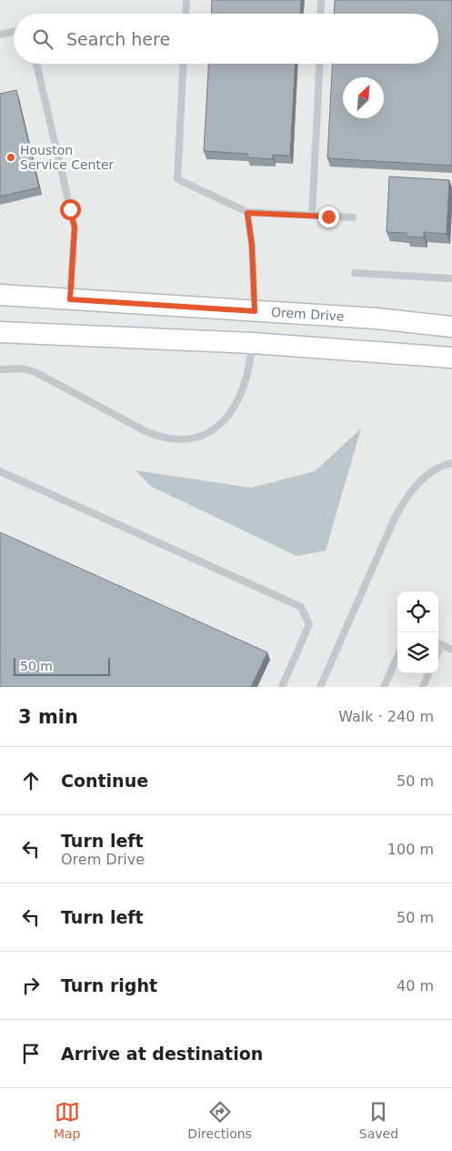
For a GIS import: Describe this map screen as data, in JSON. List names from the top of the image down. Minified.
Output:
{"streets":{"main road":["Orem Drive"]},"places":["Houston Service Center"],"scale_bar":"50 m","north":"top right","page":{"search":"Search here","scale":"50 m","heading":["3 min","Walk · 240 m"],"list":[["Continue","50 m"],["Turn left","Orem Drive","100 m"],["Turn left","50 m"],["Turn right","40 m"],"Arrive at destination"],"nav":["Map","Directions","Saved"]}}
